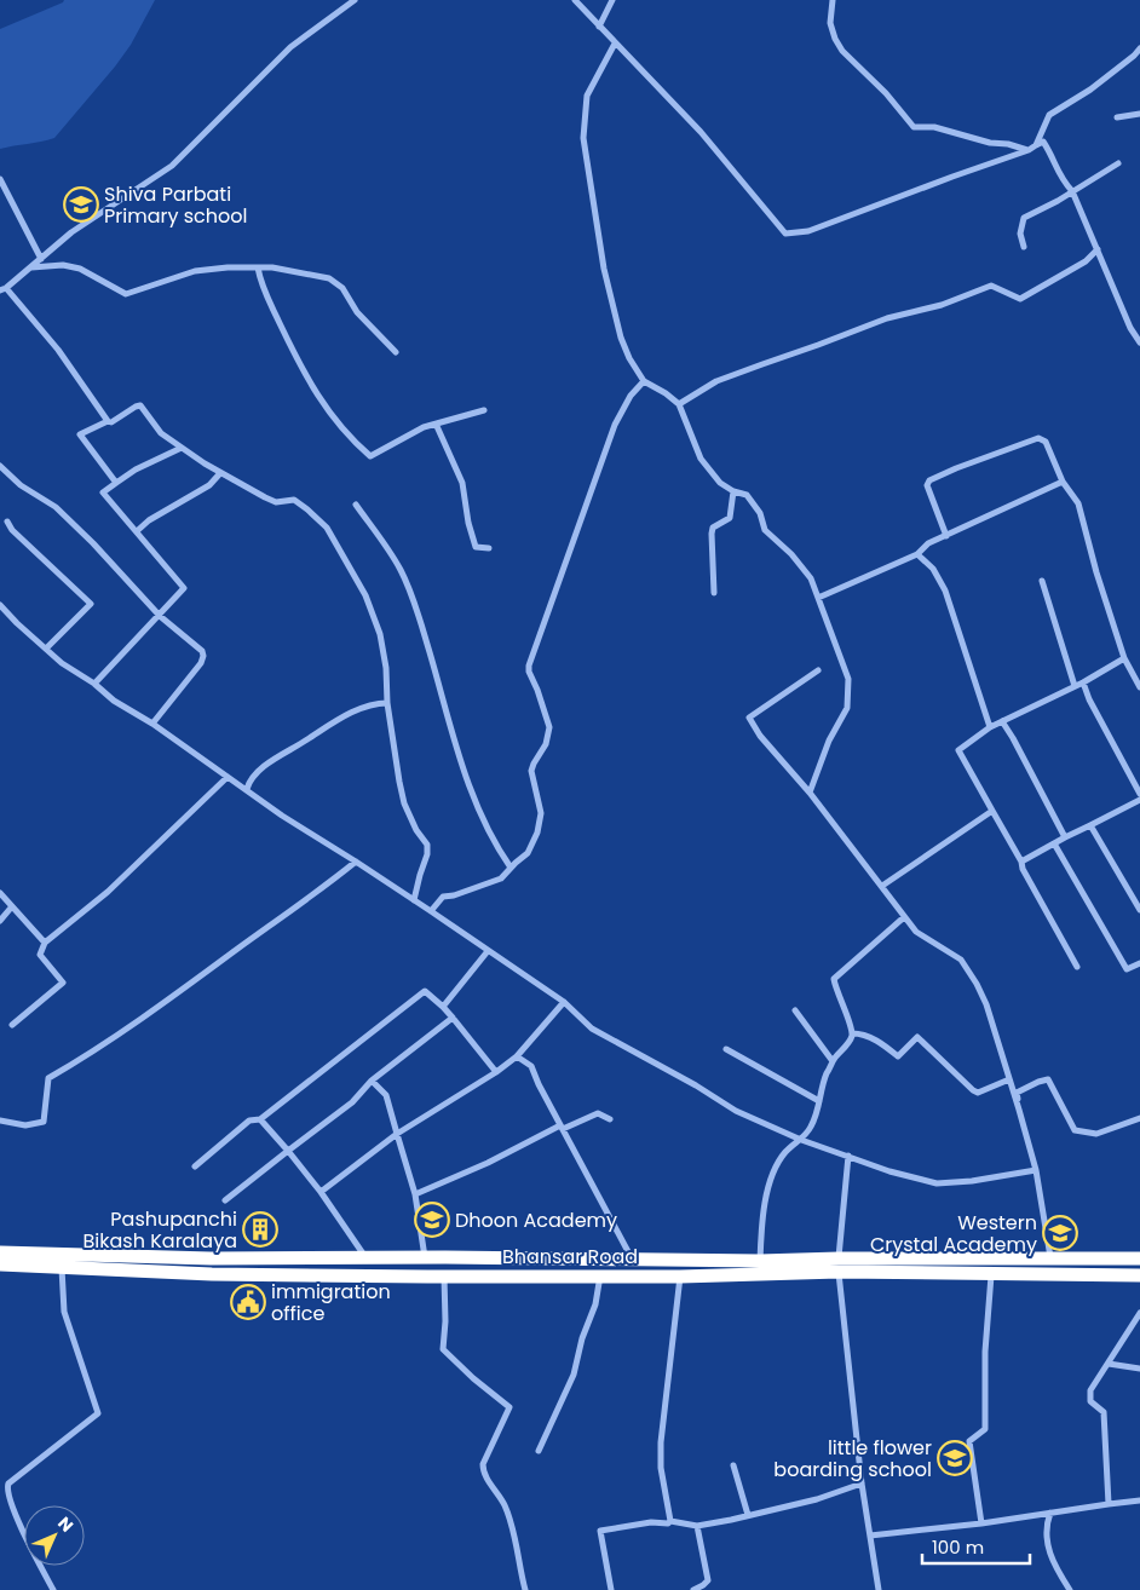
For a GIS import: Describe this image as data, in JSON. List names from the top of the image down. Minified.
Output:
{"streets":{"highway":["Bhansar Road"]},"places":{"school or university":["Shiva Parbati Primary school","Dhoon Academy","Western Crystal Academy","little flower boarding school"],"building":["Pashupanchi Bikash Karalaya"],"public building":["immigration office"]},"scale_bar":"100 m","north":"top right"}
